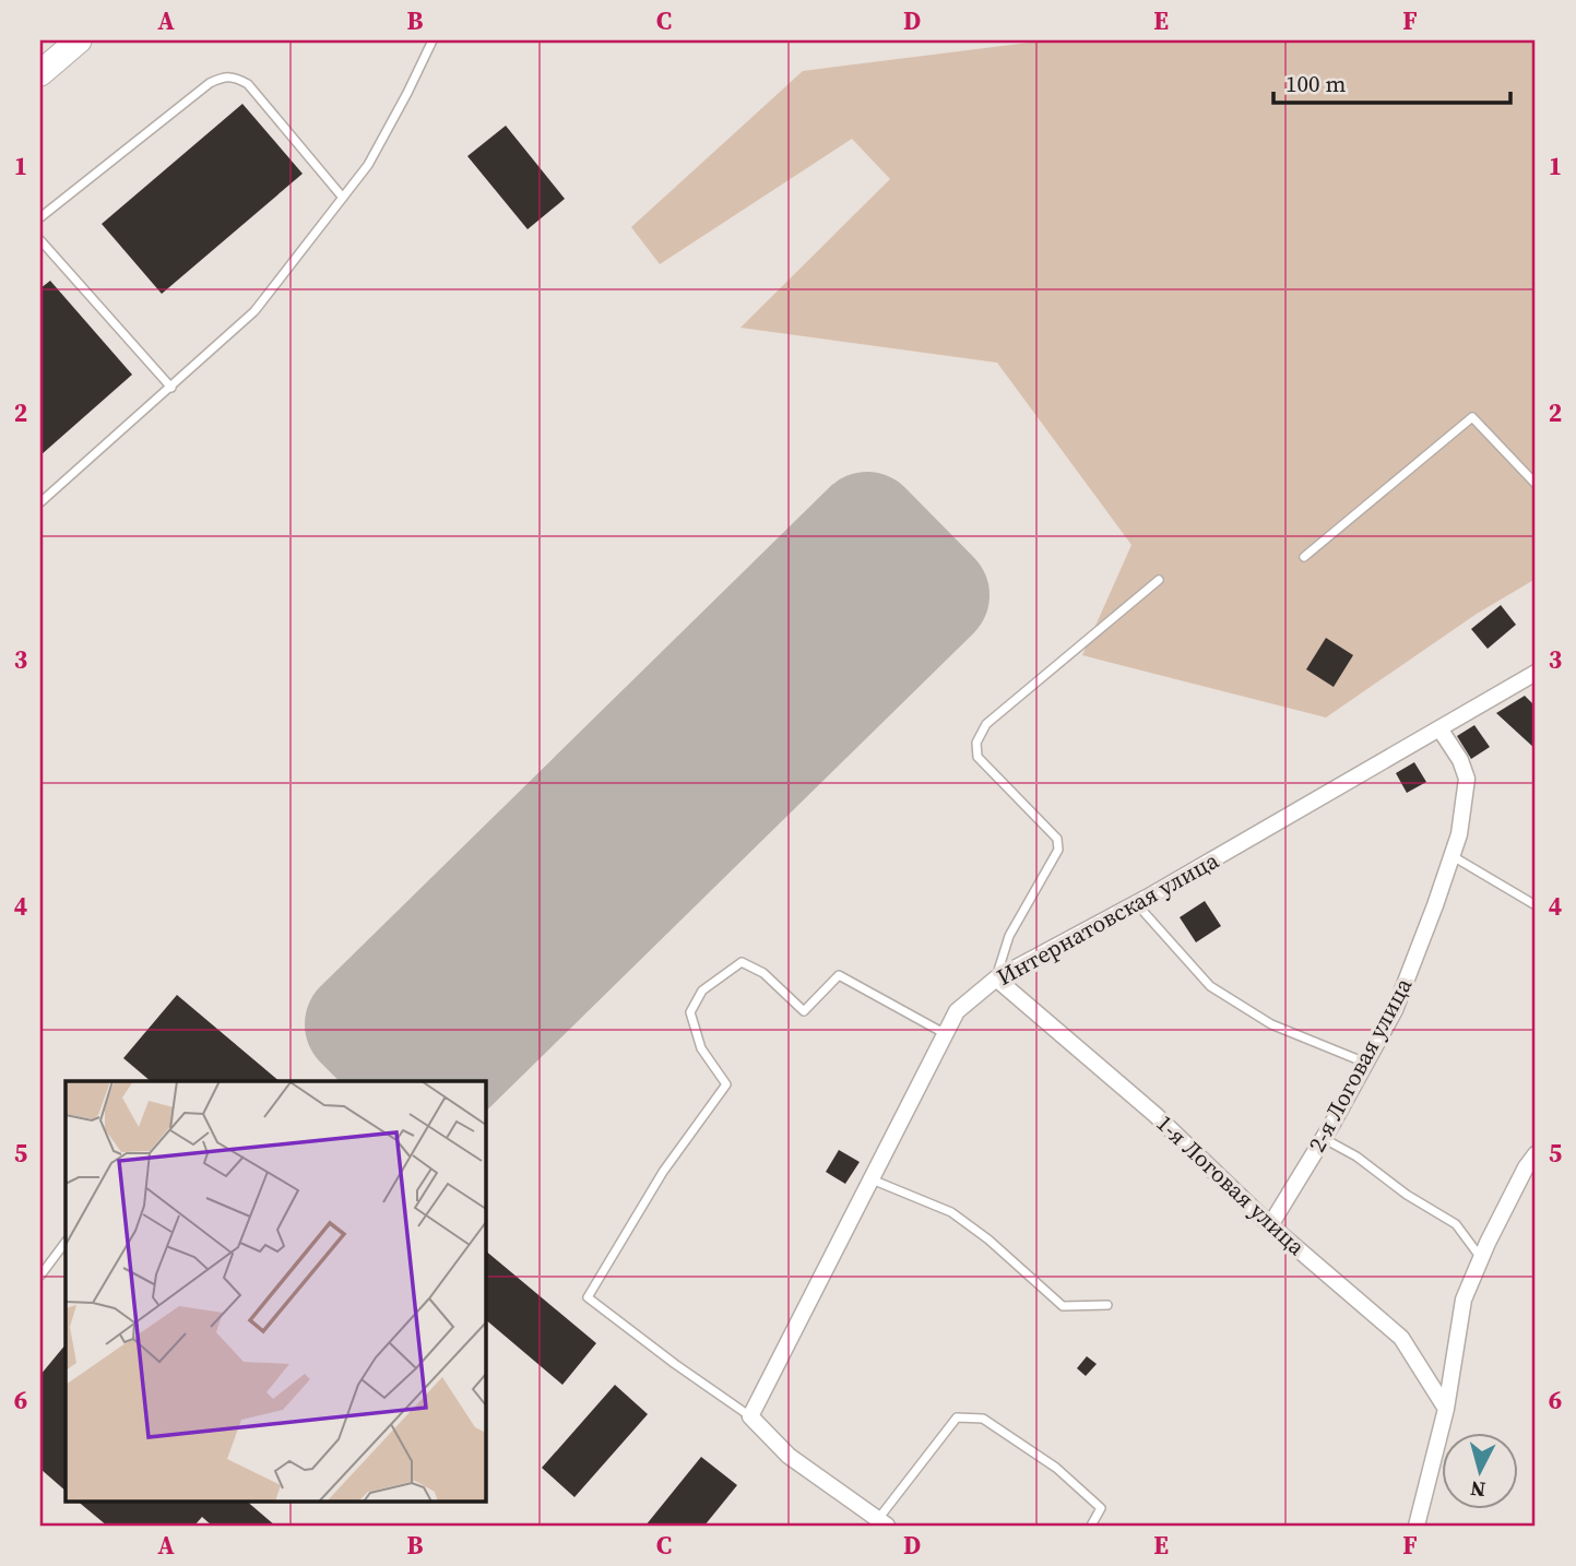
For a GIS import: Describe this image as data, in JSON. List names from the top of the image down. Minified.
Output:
{"streets":{"street":["Интернатовская улица","2-я Логовая улица","1-я Логовая улица"]},"crossings":[["Интернатовская улица","2-я Логовая улица"],["Интернатовская улица","1-я Логовая улица"],["2-я Логовая улица","1-я Логовая улица"]],"scale_bar":"100 m","north":"bottom","grid":{"columns":["A","B","C","D","E","F"],"rows":["1","2","3","4","5","6"]}}
